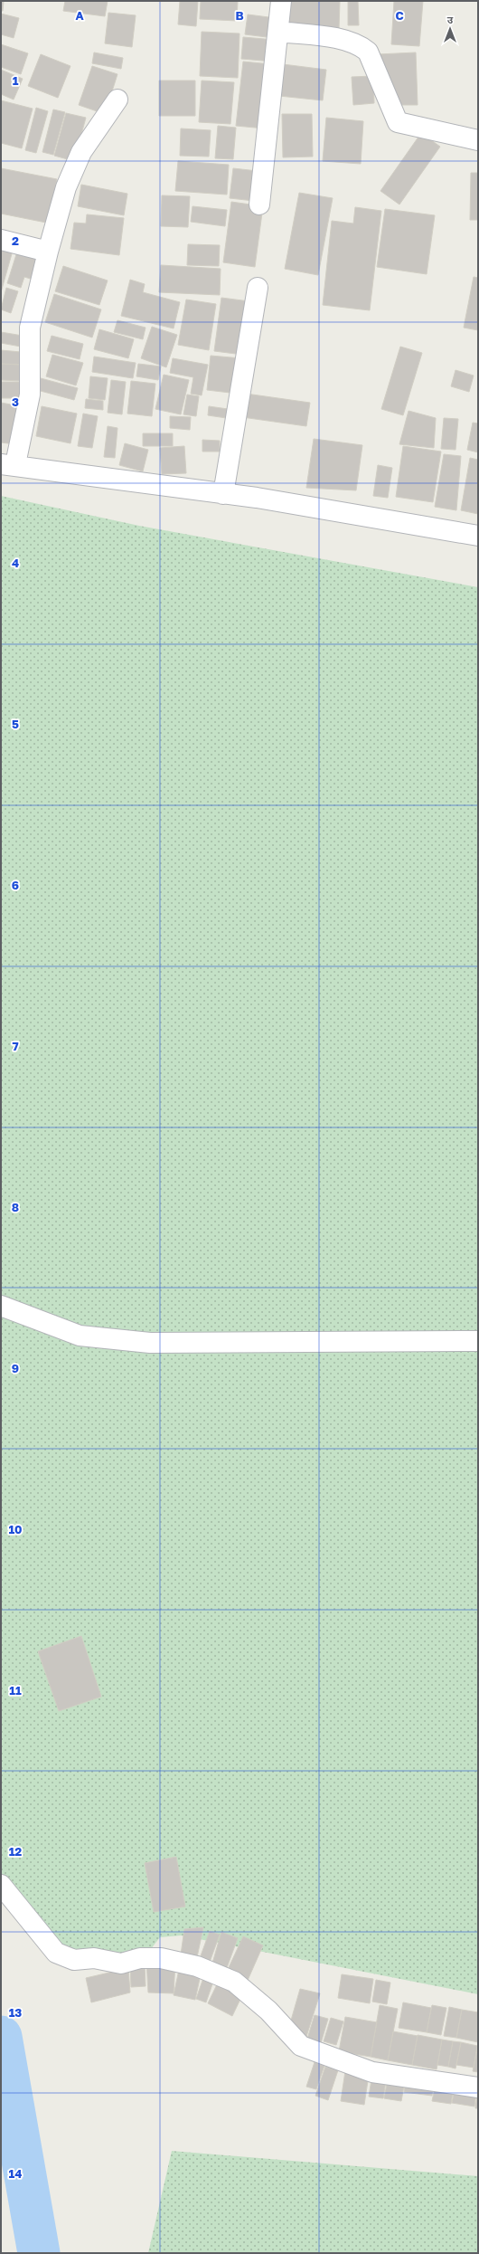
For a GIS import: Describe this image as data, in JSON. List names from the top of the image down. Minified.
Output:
{"north":"top","grid":{"columns":["A","B","C"],"rows":["1","2","3","4","5","6","7","8","9","10","11","12","13","14"]}}
